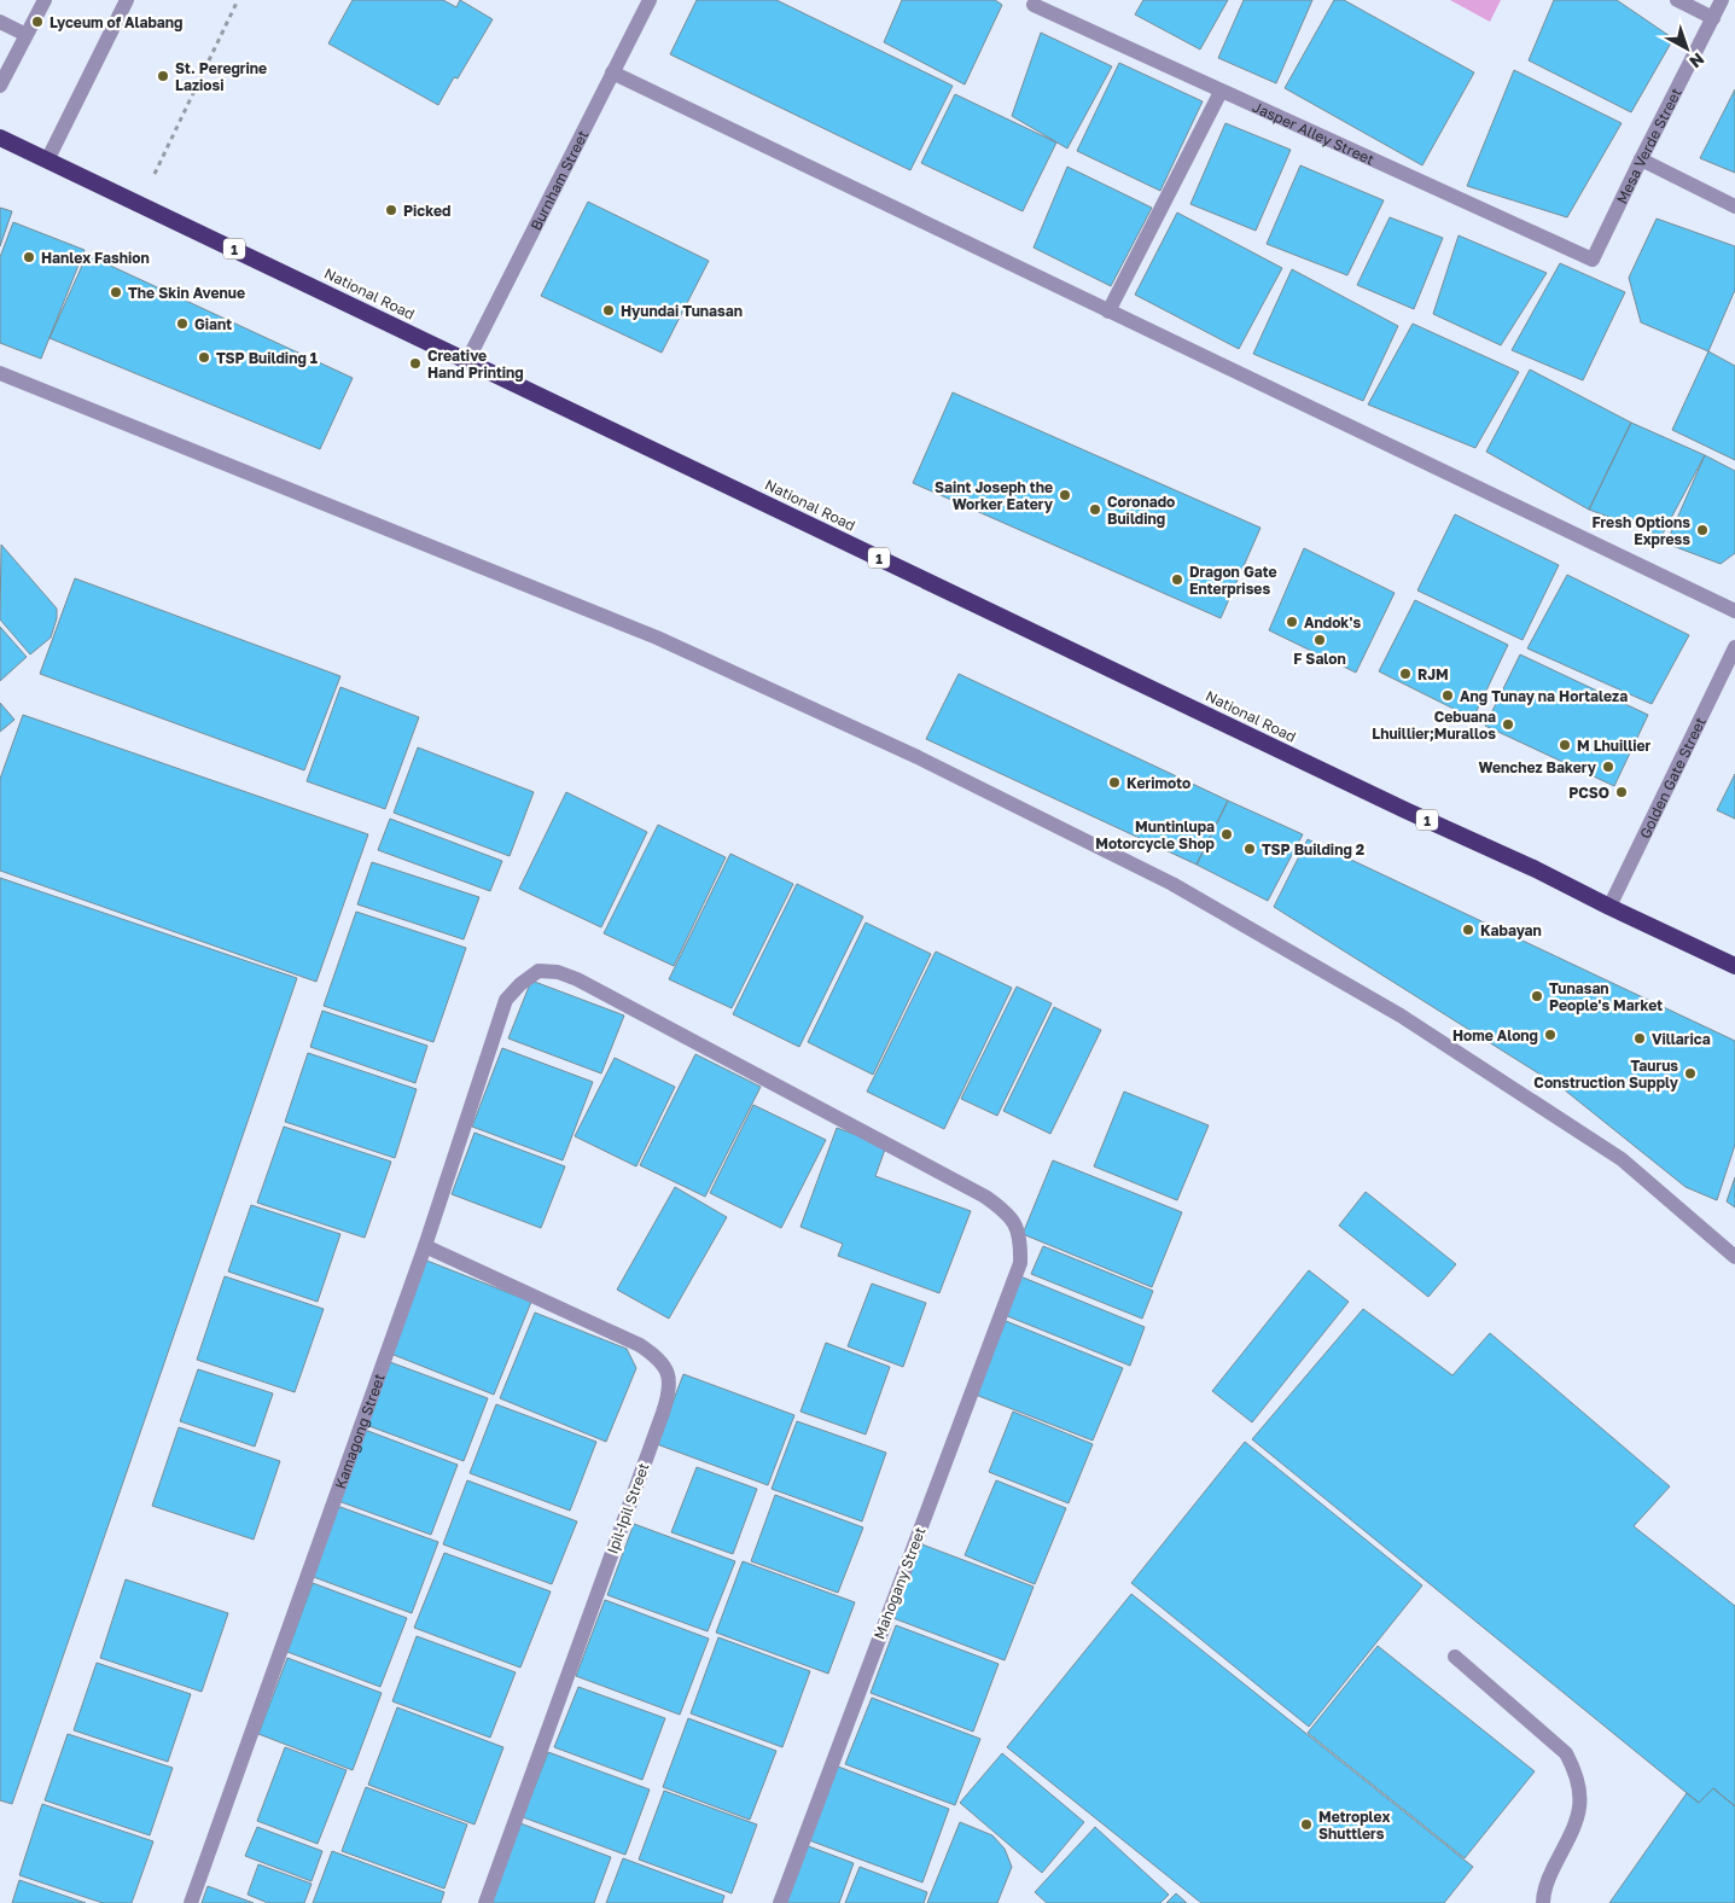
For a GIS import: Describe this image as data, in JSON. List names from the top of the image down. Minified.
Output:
{"streets":{"highway":["1","National Road"],"street":["Jasper Alley Street","Mesa Verde Street","Burnham Street","Golden Gate Street","Kamagong Street","Ipil-Ipil Street","Mahogany Street"]},"crossings":[["Jasper Alley Street","Mesa Verde Street"],["Burnham Street","National Road"],["National Road","Golden Gate Street"],["Kamagong Street","Ipil-Ipil Street"],["Kamagong Street","Mahogany Street"]],"places":["Lyceum of Alabang","St. Peregrine Laziosi","Picked","Hanlex Fashion","The Skin Avenue","Hyundai Tunasan","Giant","TSP Building 1","Creative Hand Printing","Saint Joseph the Worker Eatery","Coronado Building","Fresh Options Express","Dragon Gate Enterprises","Andok's","F Salon","RJM","Ang Tunay na Hortaleza","Cebuana Lhuillier;Murallos","M Lhuillier","Wenchez Bakery","Kerimoto","PCSO","Muntinlupa Motorcycle Shop","TSP Building 2","Kabayan","Tunasan People's Market","Home Along","Villarica","Taurus Construction Supply","Metroplex Shuttlers"],"north":"bottom right"}
